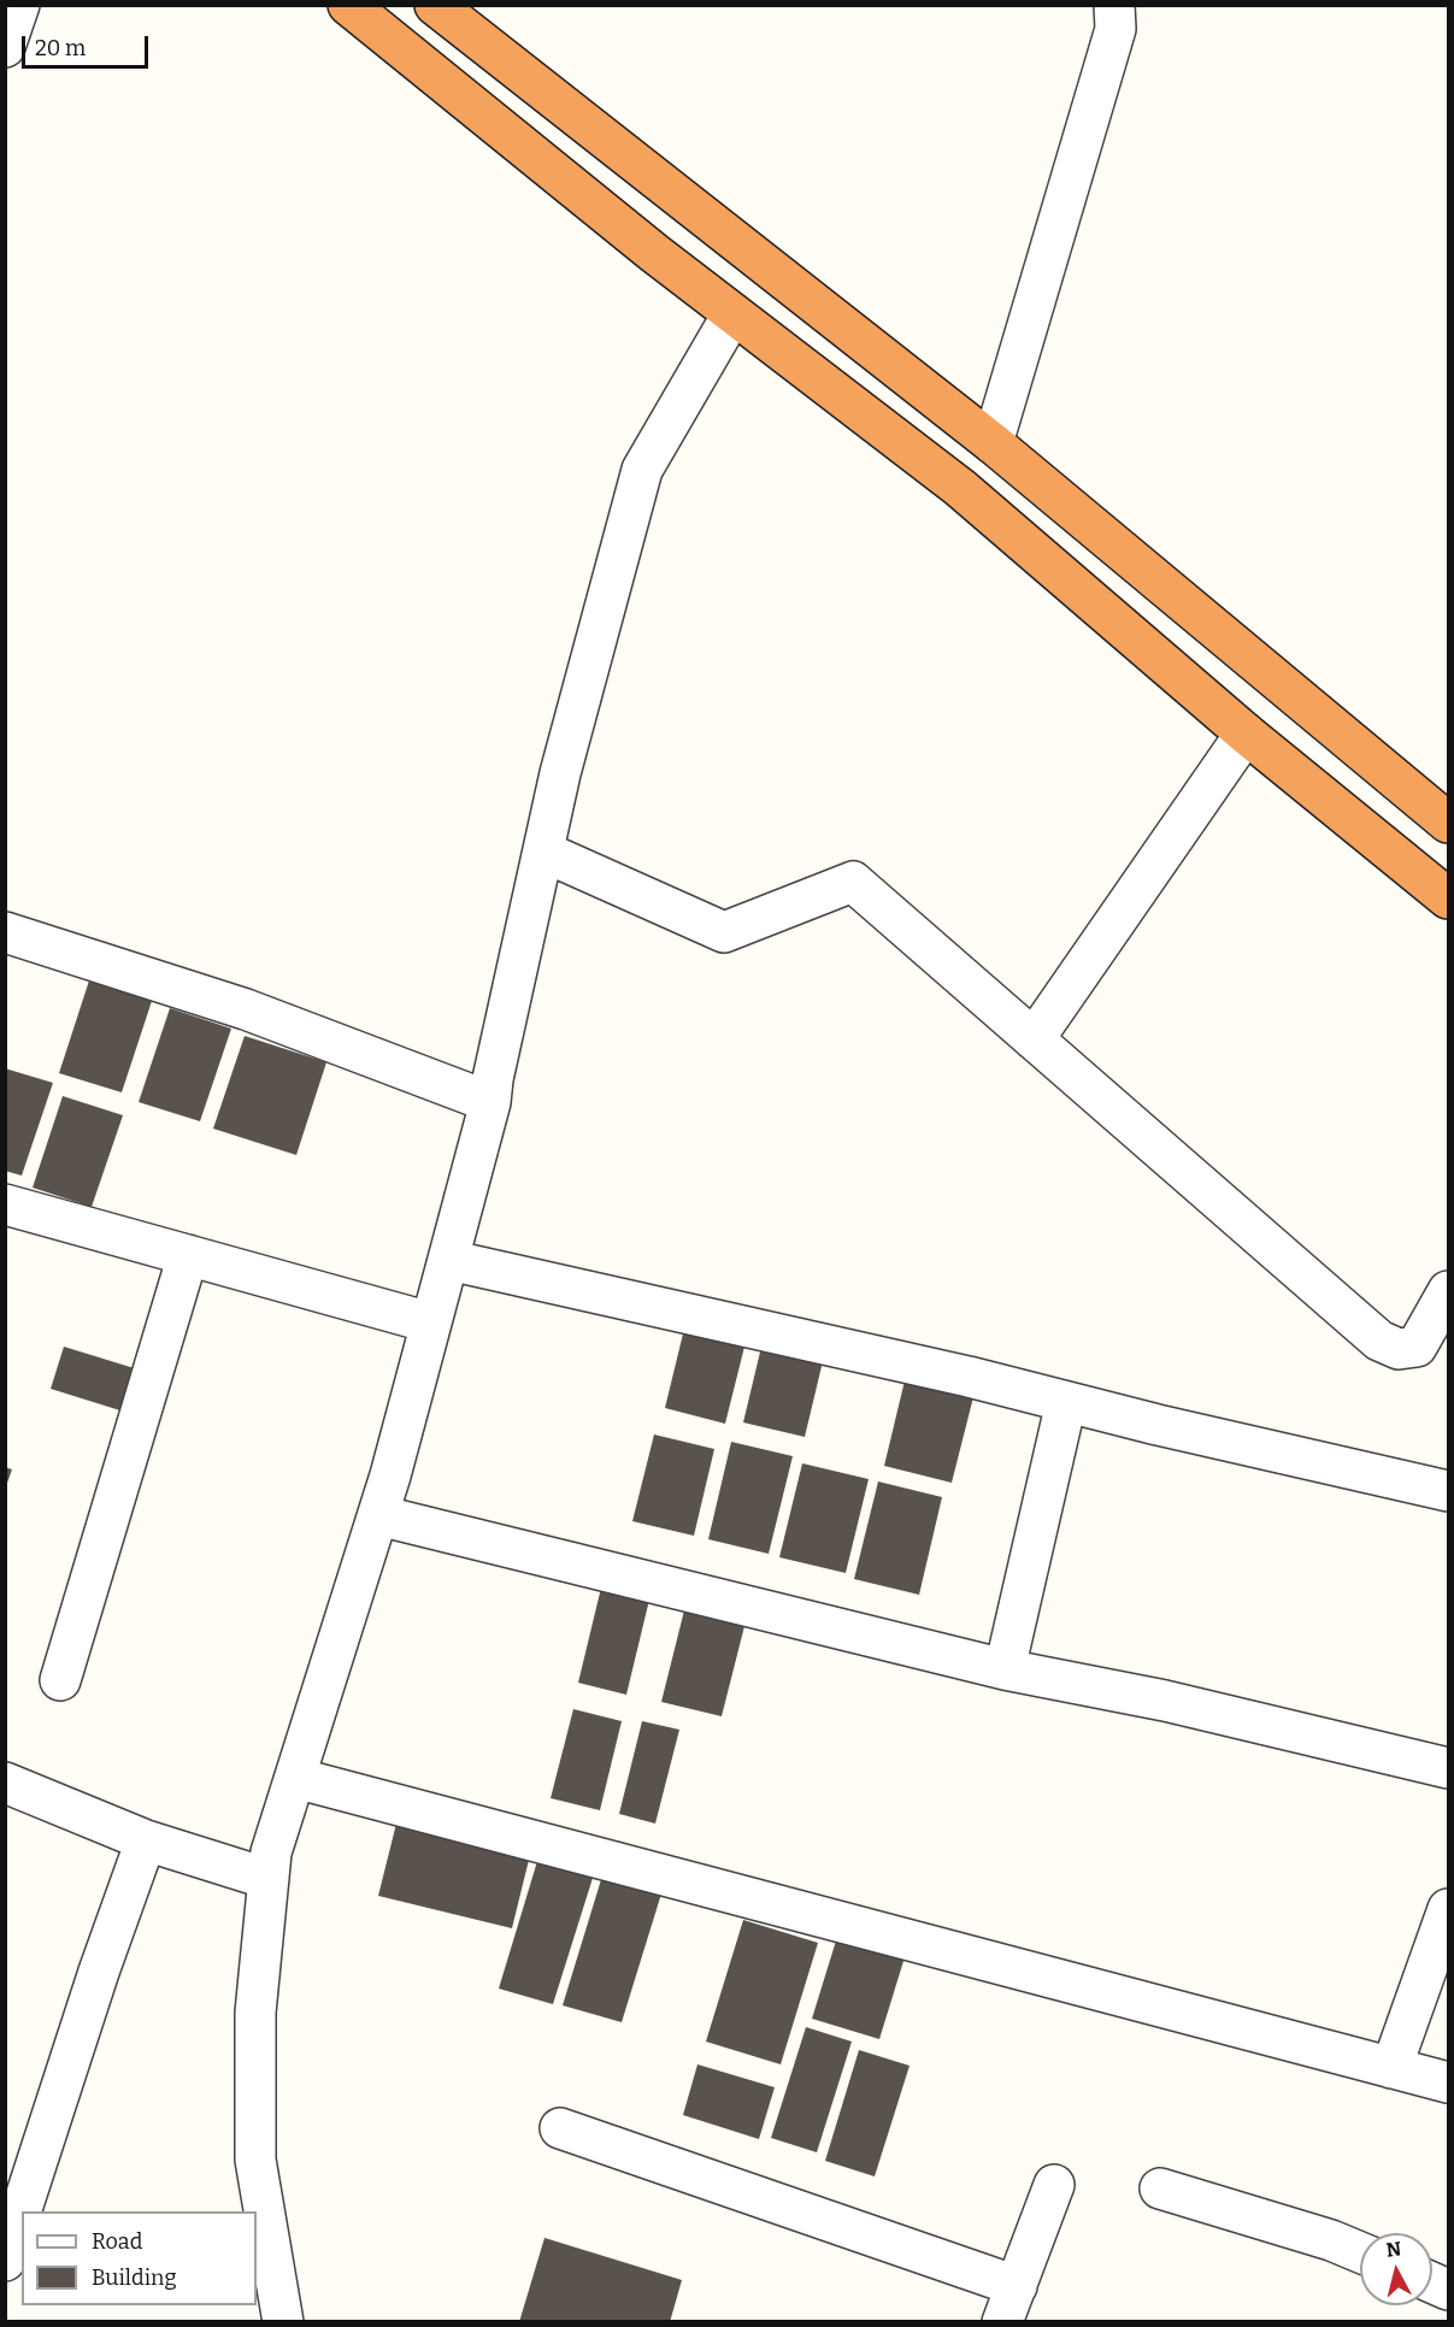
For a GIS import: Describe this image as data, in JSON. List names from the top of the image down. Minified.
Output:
{"legend":["Road","Building"],"scale_bar":"20 m","north":"top"}
